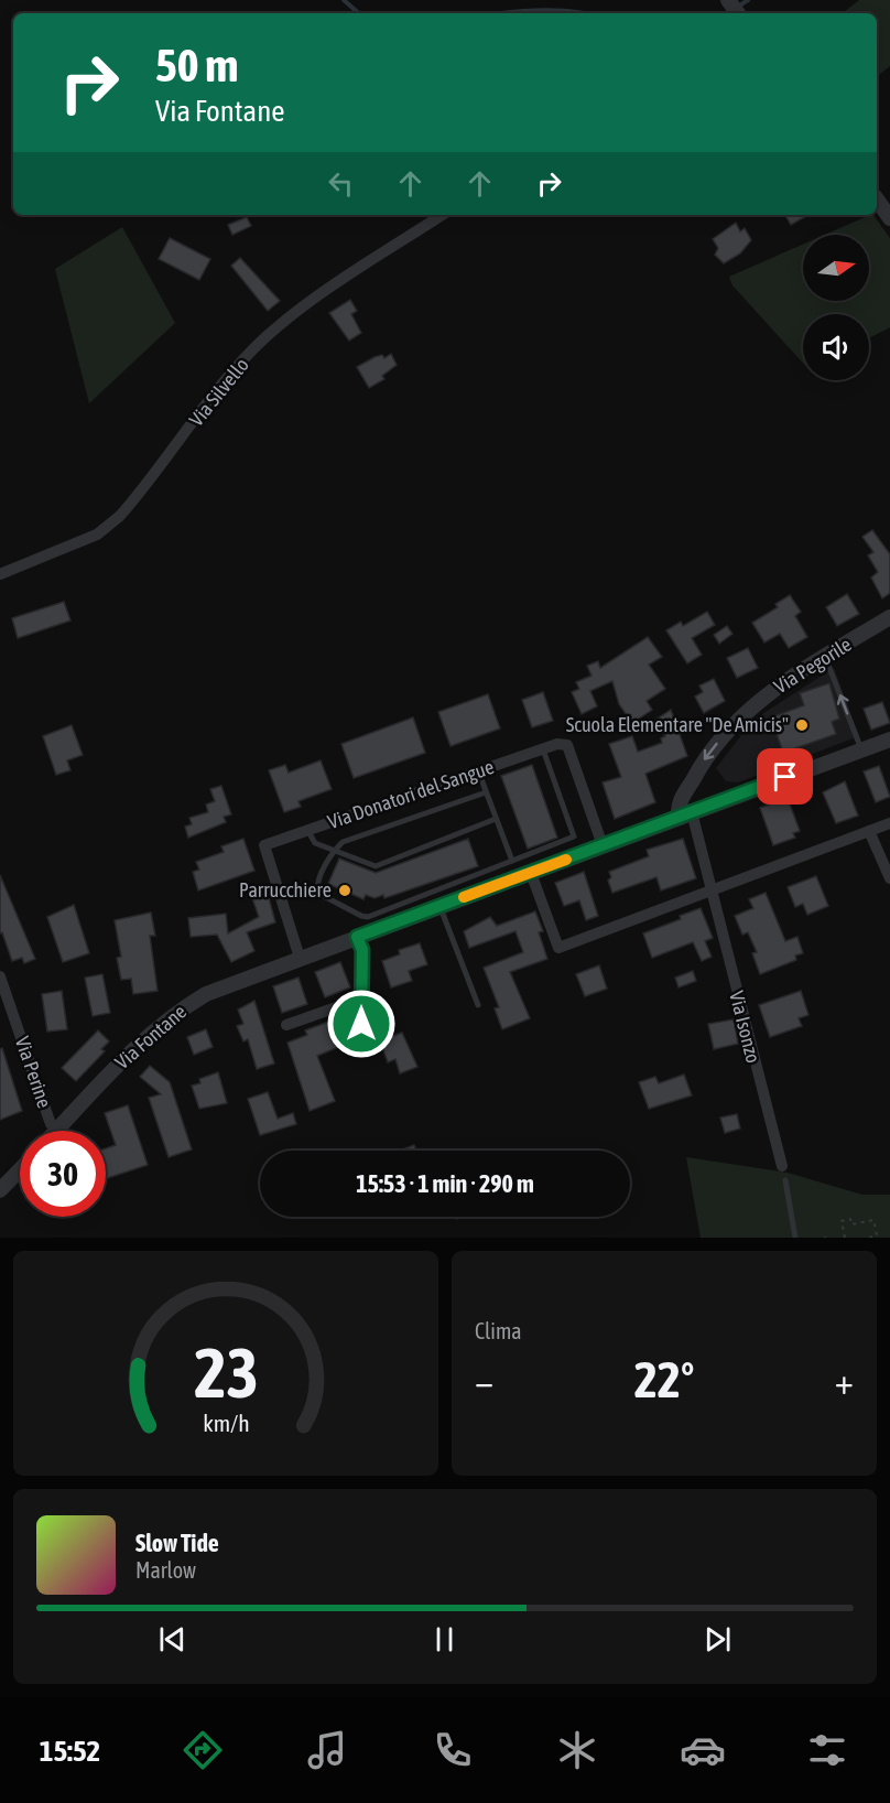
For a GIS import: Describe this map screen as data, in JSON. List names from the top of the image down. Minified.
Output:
{"streets":{"street":["Via Silvello","Via Pegorile","Via Donatori del Sangue","Via Isonzo","Via Fontane","Via Perine"]},"crossings":[["Via Pegorile","Via Isonzo"],["Via Pegorile","Via Fontane"],["Via Donatori del Sangue","Via Fontane"],["Via Isonzo","Via Fontane"],["Via Fontane","Via Perine"]],"one_way":["Via Pegorile"],"places":["Scuola Elementare \"De Amicis\"","Parrucchiere"],"north":"right","page":{"turn":["50 m","Via Fontane"],"limit":"30","trip":"15:53 · 1 min · 290 m","tile":"Clima","heat":["−","22°","+"],"song":["Slow Tide","Marlow"],"tabs":"15:52","gauge":["23","km/h"]}}
